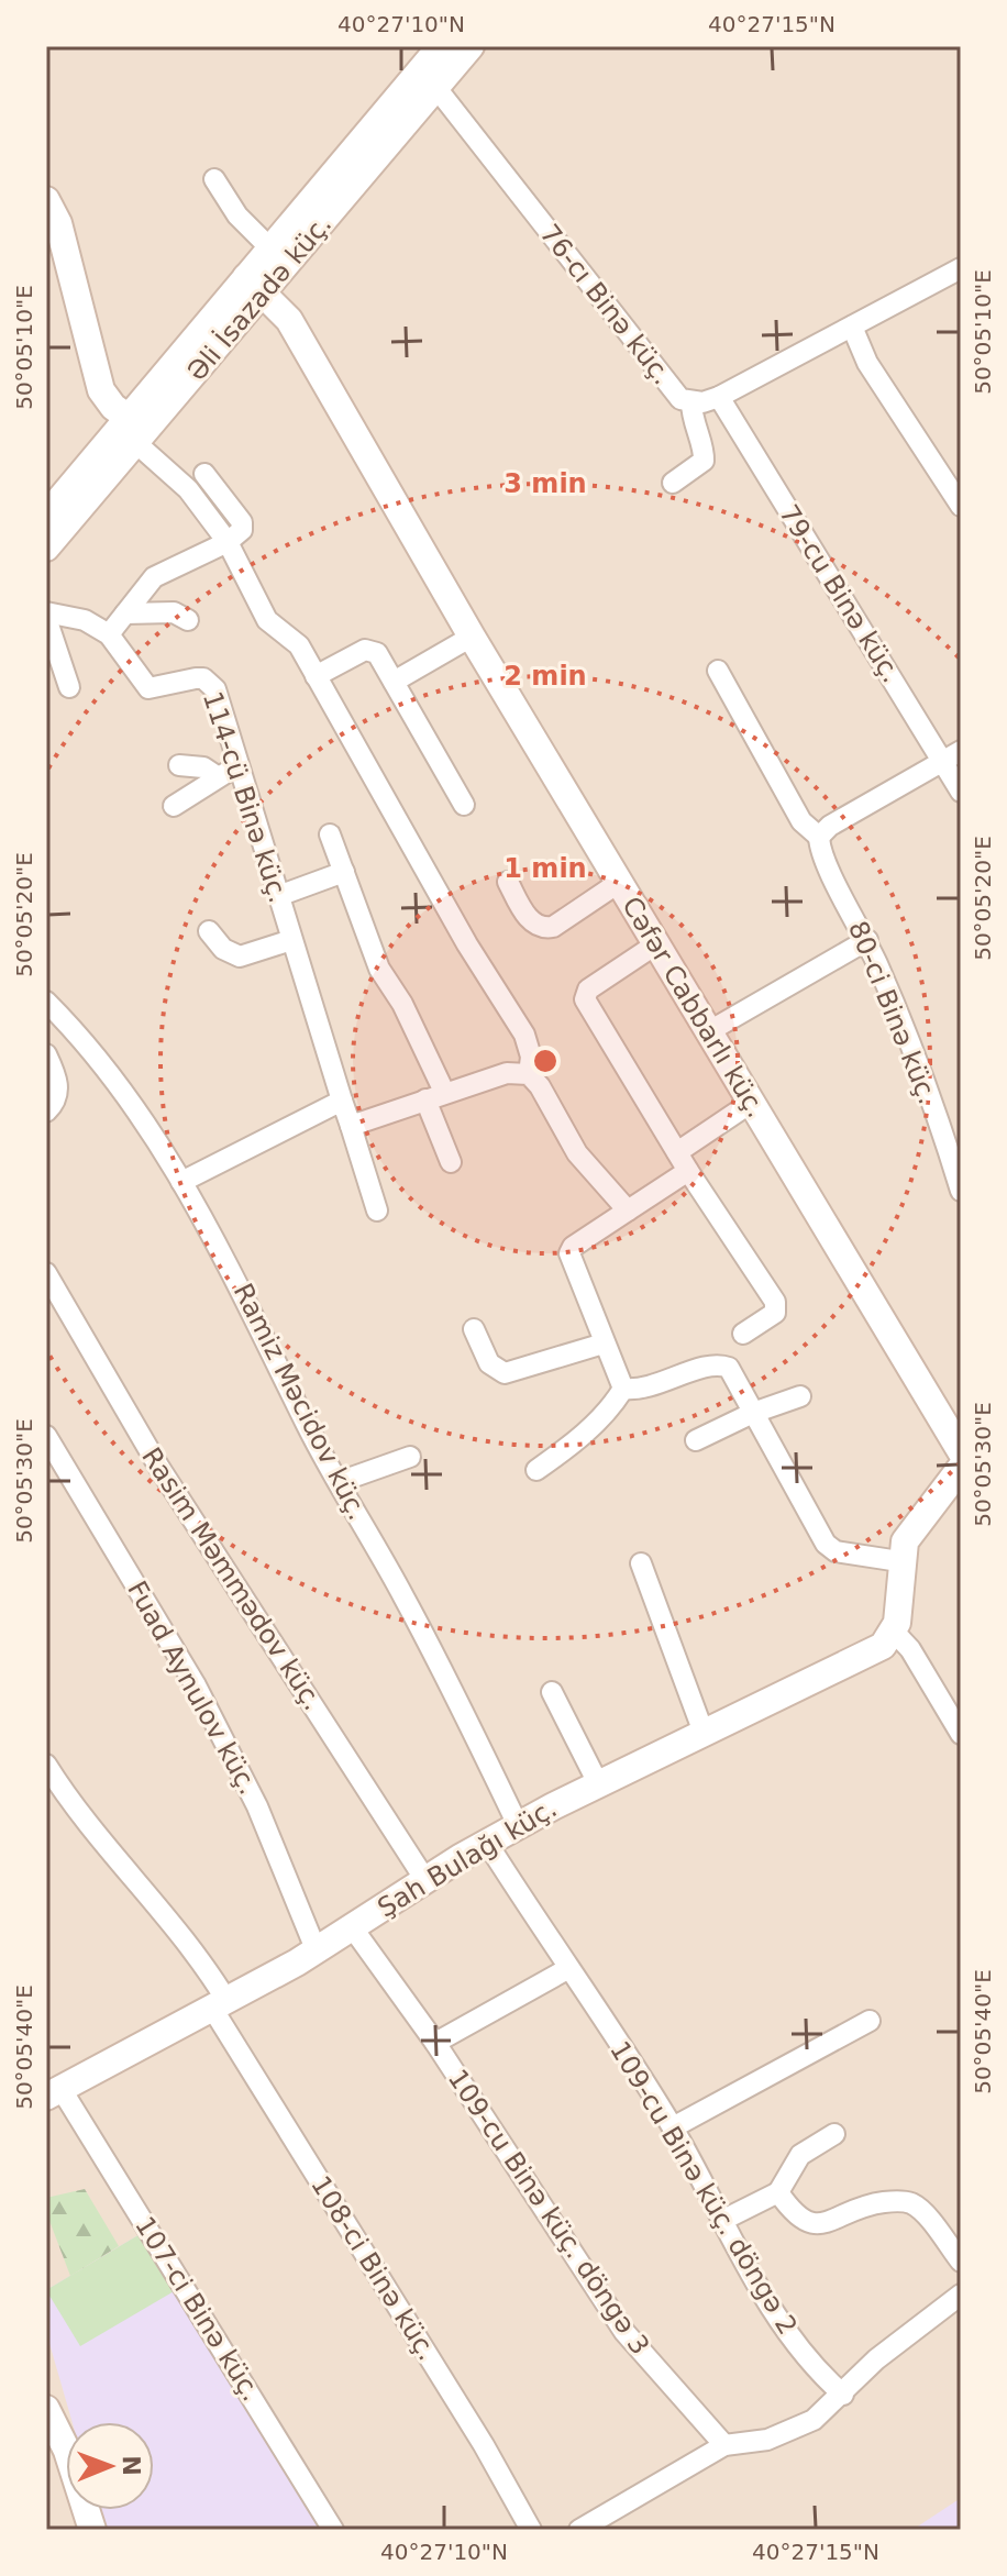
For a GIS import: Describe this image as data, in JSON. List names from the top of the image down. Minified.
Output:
{"streets":{"street":["Əli İsazadə küç.","76-cı Binə küç.","79-cu Binə küç.","114-cü Binə küç.","Cəfər Cabbarlı küç.","80-ci Binə küç.","Ramiz Məcidov küç.","Rasim Məmmədov küç.","Fuad Aynulov küç.","Şah Bulağı küç.","109-cu Binə küç. döngə 2","109-cu Binə küç. döngə 3","108-ci Binə küç.","107-ci Binə küç."]},"crossings":[["Əli İsazadə küç.","76-cı Binə küç."],["Əli İsazadə küç.","Cəfər Cabbarlı küç."],["76-cı Binə küç.","79-cu Binə küç."],["Cəfər Cabbarlı küç.","Şah Bulağı küç."],["Ramiz Məcidov küç.","Şah Bulağı küç."],["Rasim Məmmədov küç.","Şah Bulağı küç."],["Fuad Aynulov küç.","Şah Bulağı küç."],["Şah Bulağı küç.","109-cu Binə küç. döngə 2"],["Şah Bulağı küç.","109-cu Binə küç. döngə 3"],["Şah Bulağı küç.","108-ci Binə küç."],["Şah Bulağı küç.","107-ci Binə küç."]],"north":"right","coordinates":["40°27'10\"N","40°27'15\"N","50°05'10\"E","50°05'20\"E","50°05'30\"E","50°05'40\"E"],"rings":["3 min","2 min","1 min"]}
